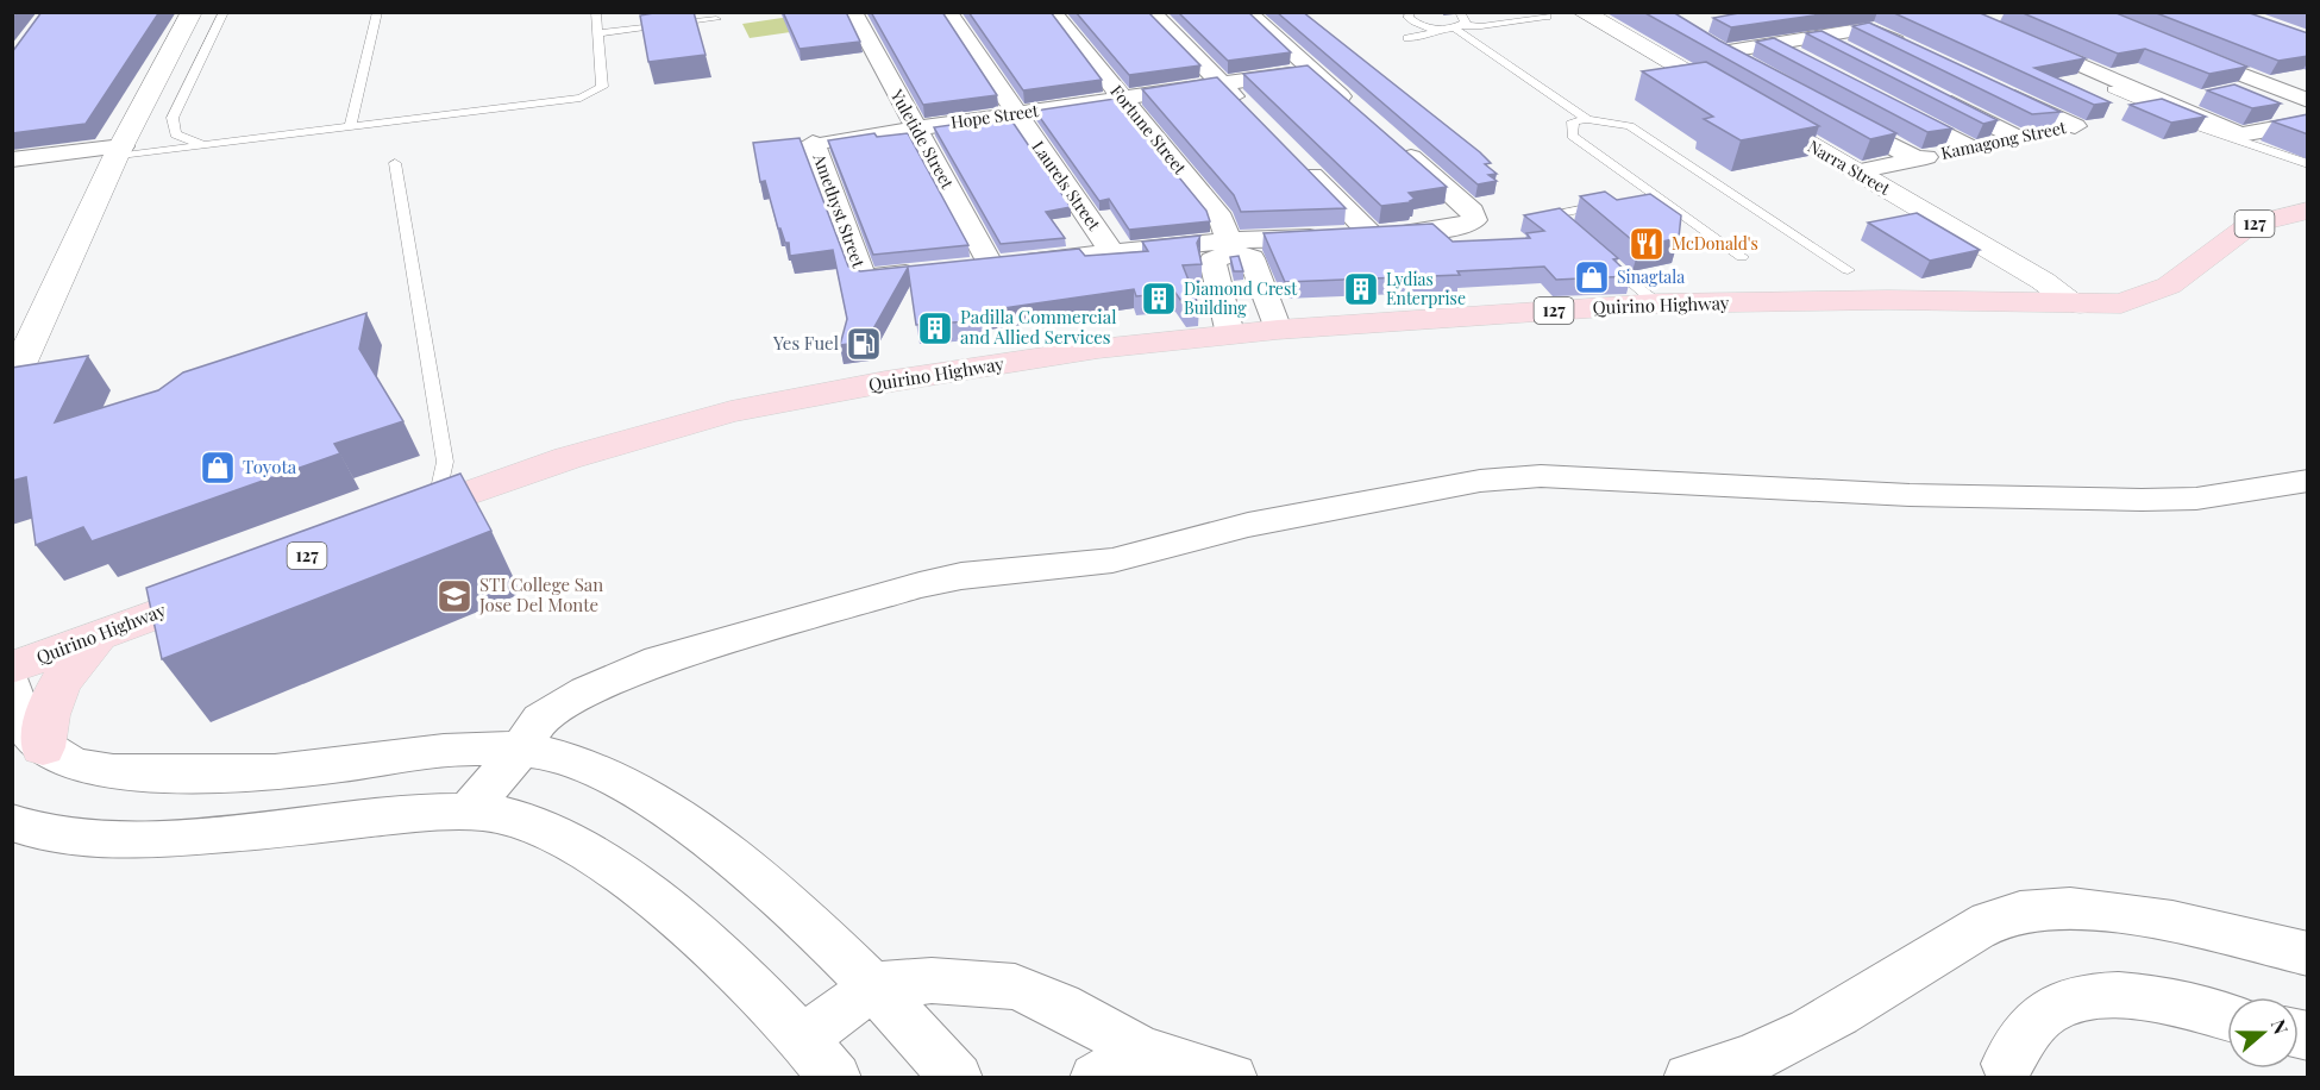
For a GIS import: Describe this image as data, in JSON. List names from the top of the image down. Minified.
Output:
{"streets":{"main road":["127","Quirino Highway"],"street":["Hope Street","Fortune Street","Yuletide Street","Kamagong Street","Narra Street","Laurels Street","Amethyst Street"]},"crossings":[["Hope Street","Fortune Street"],["Hope Street","Yuletide Street"],["Hope Street","Laurels Street"],["Hope Street","Amethyst Street"],["Fortune Street","Quirino Highway"],["Yuletide Street","Laurels Street"],["Kamagong Street","Narra Street"],["Narra Street","Quirino Highway"]],"places":{"restaurant":["McDonald's"],"shop":["Sinagtala","Toyota"],"building":["Lydias Enterprise","Diamond Crest Building","Padilla Commercial and Allied Services"],"fuel station":["Yes Fuel"],"school or university":["STI College San Jose Del Monte"]},"north":"right"}
